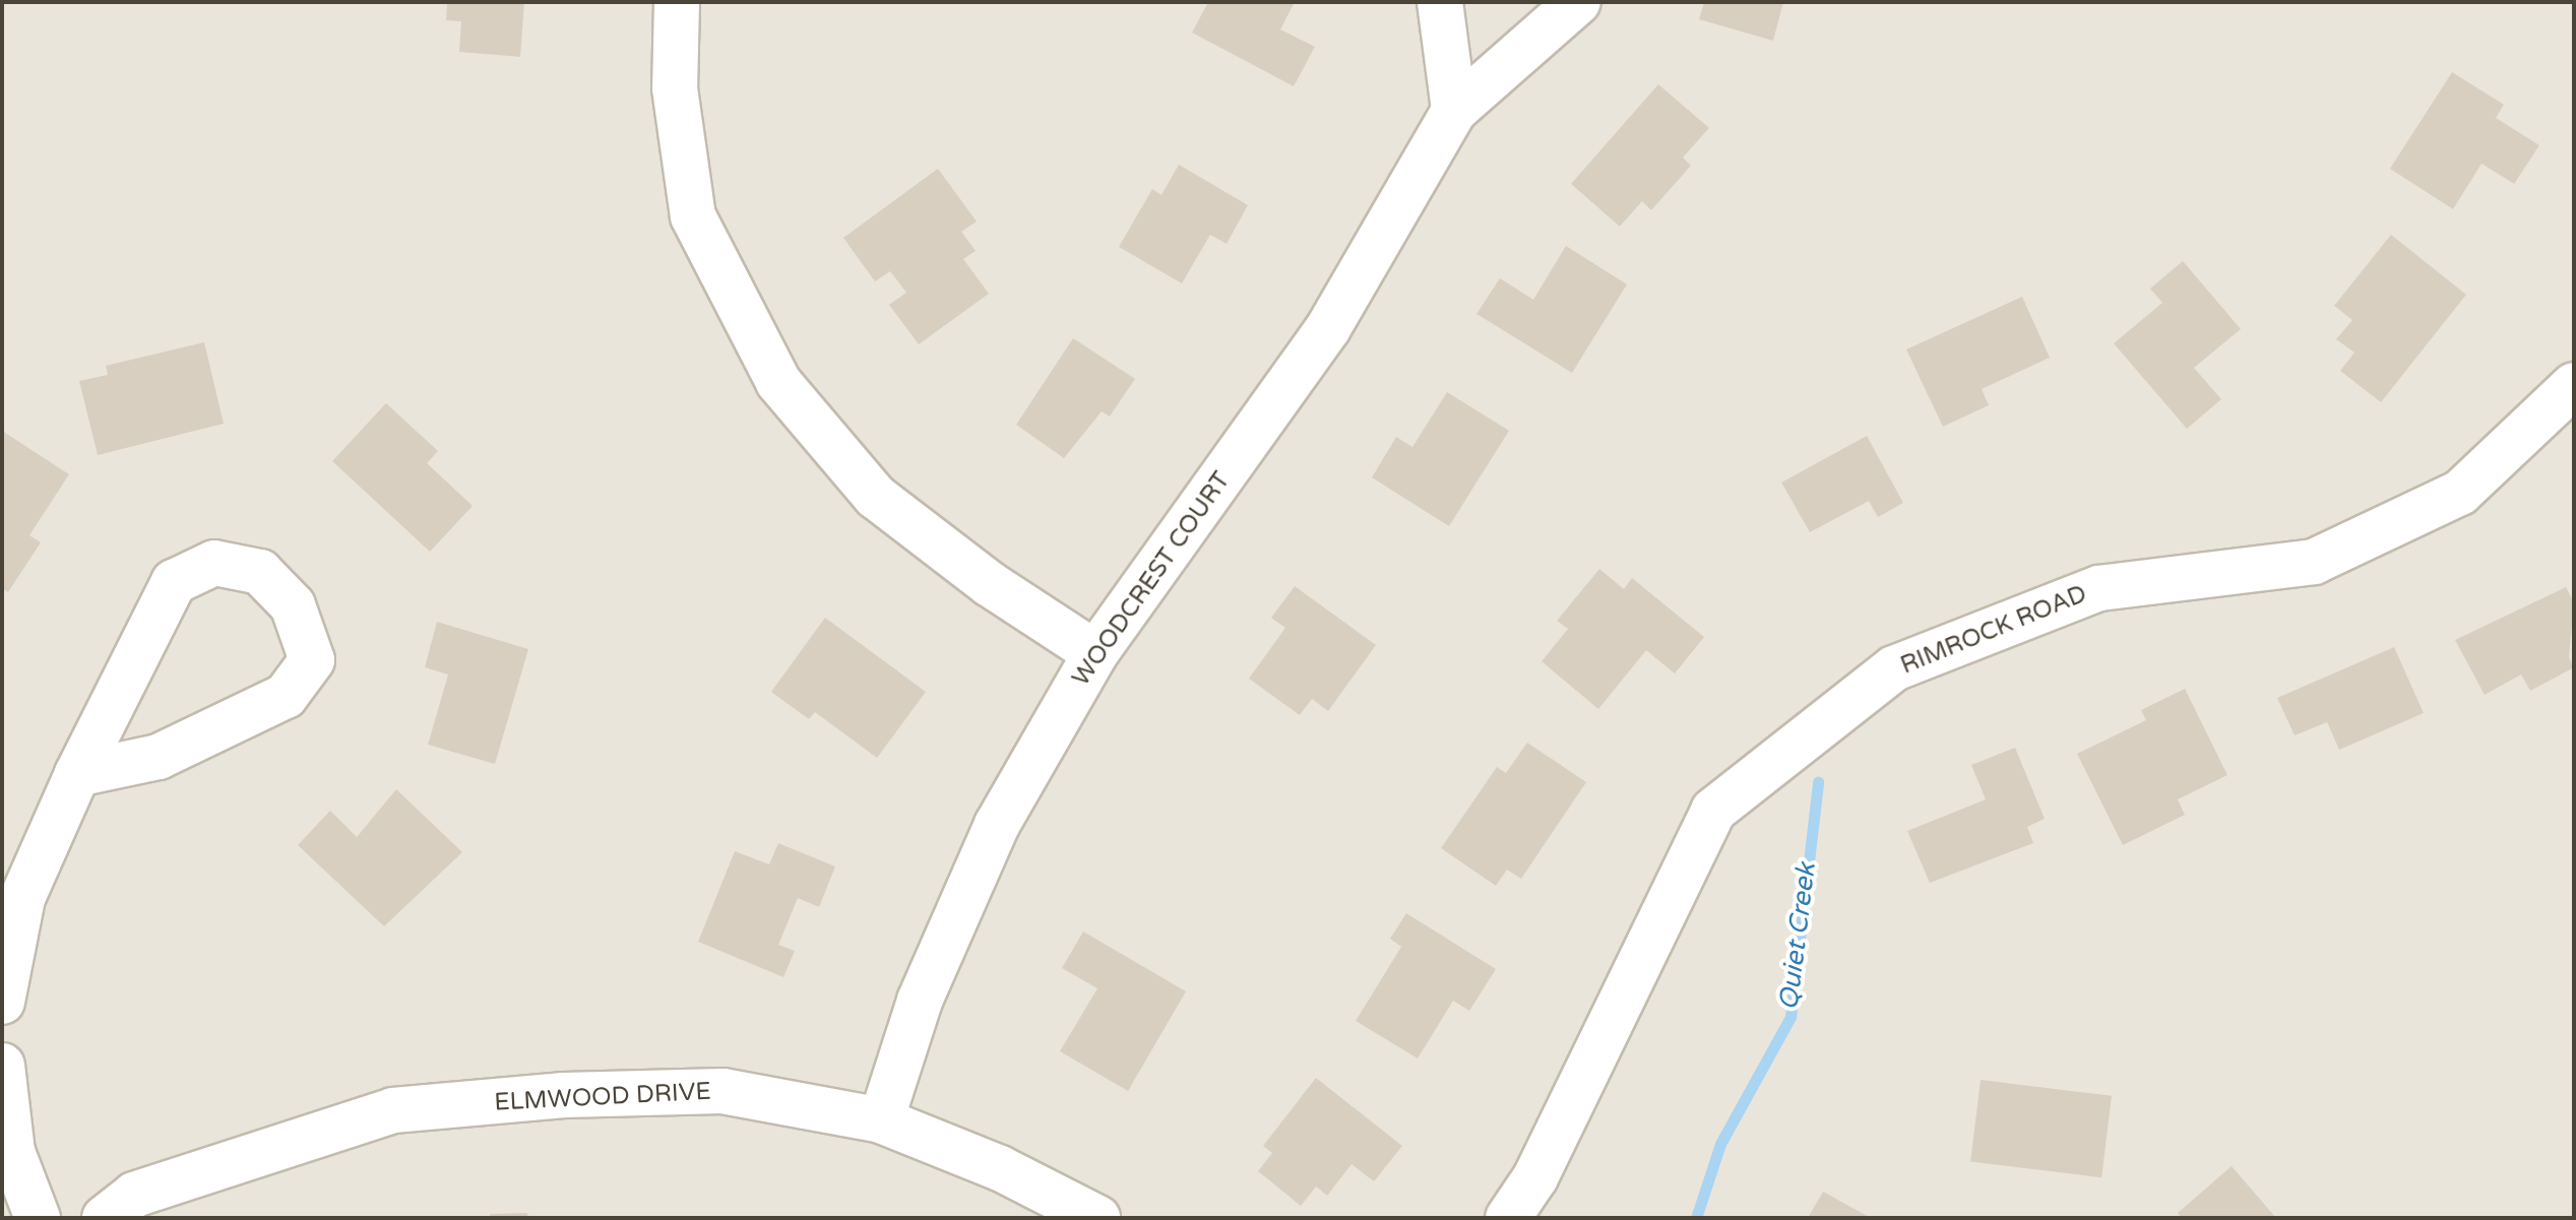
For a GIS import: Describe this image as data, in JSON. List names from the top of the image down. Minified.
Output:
{"streets":{"street":["WOODCREST COURT","RIMROCK ROAD","ELMWOOD DRIVE"]},"crossings":[["WOODCREST COURT","ELMWOOD DRIVE"]],"water":["Quiet Creek"]}
